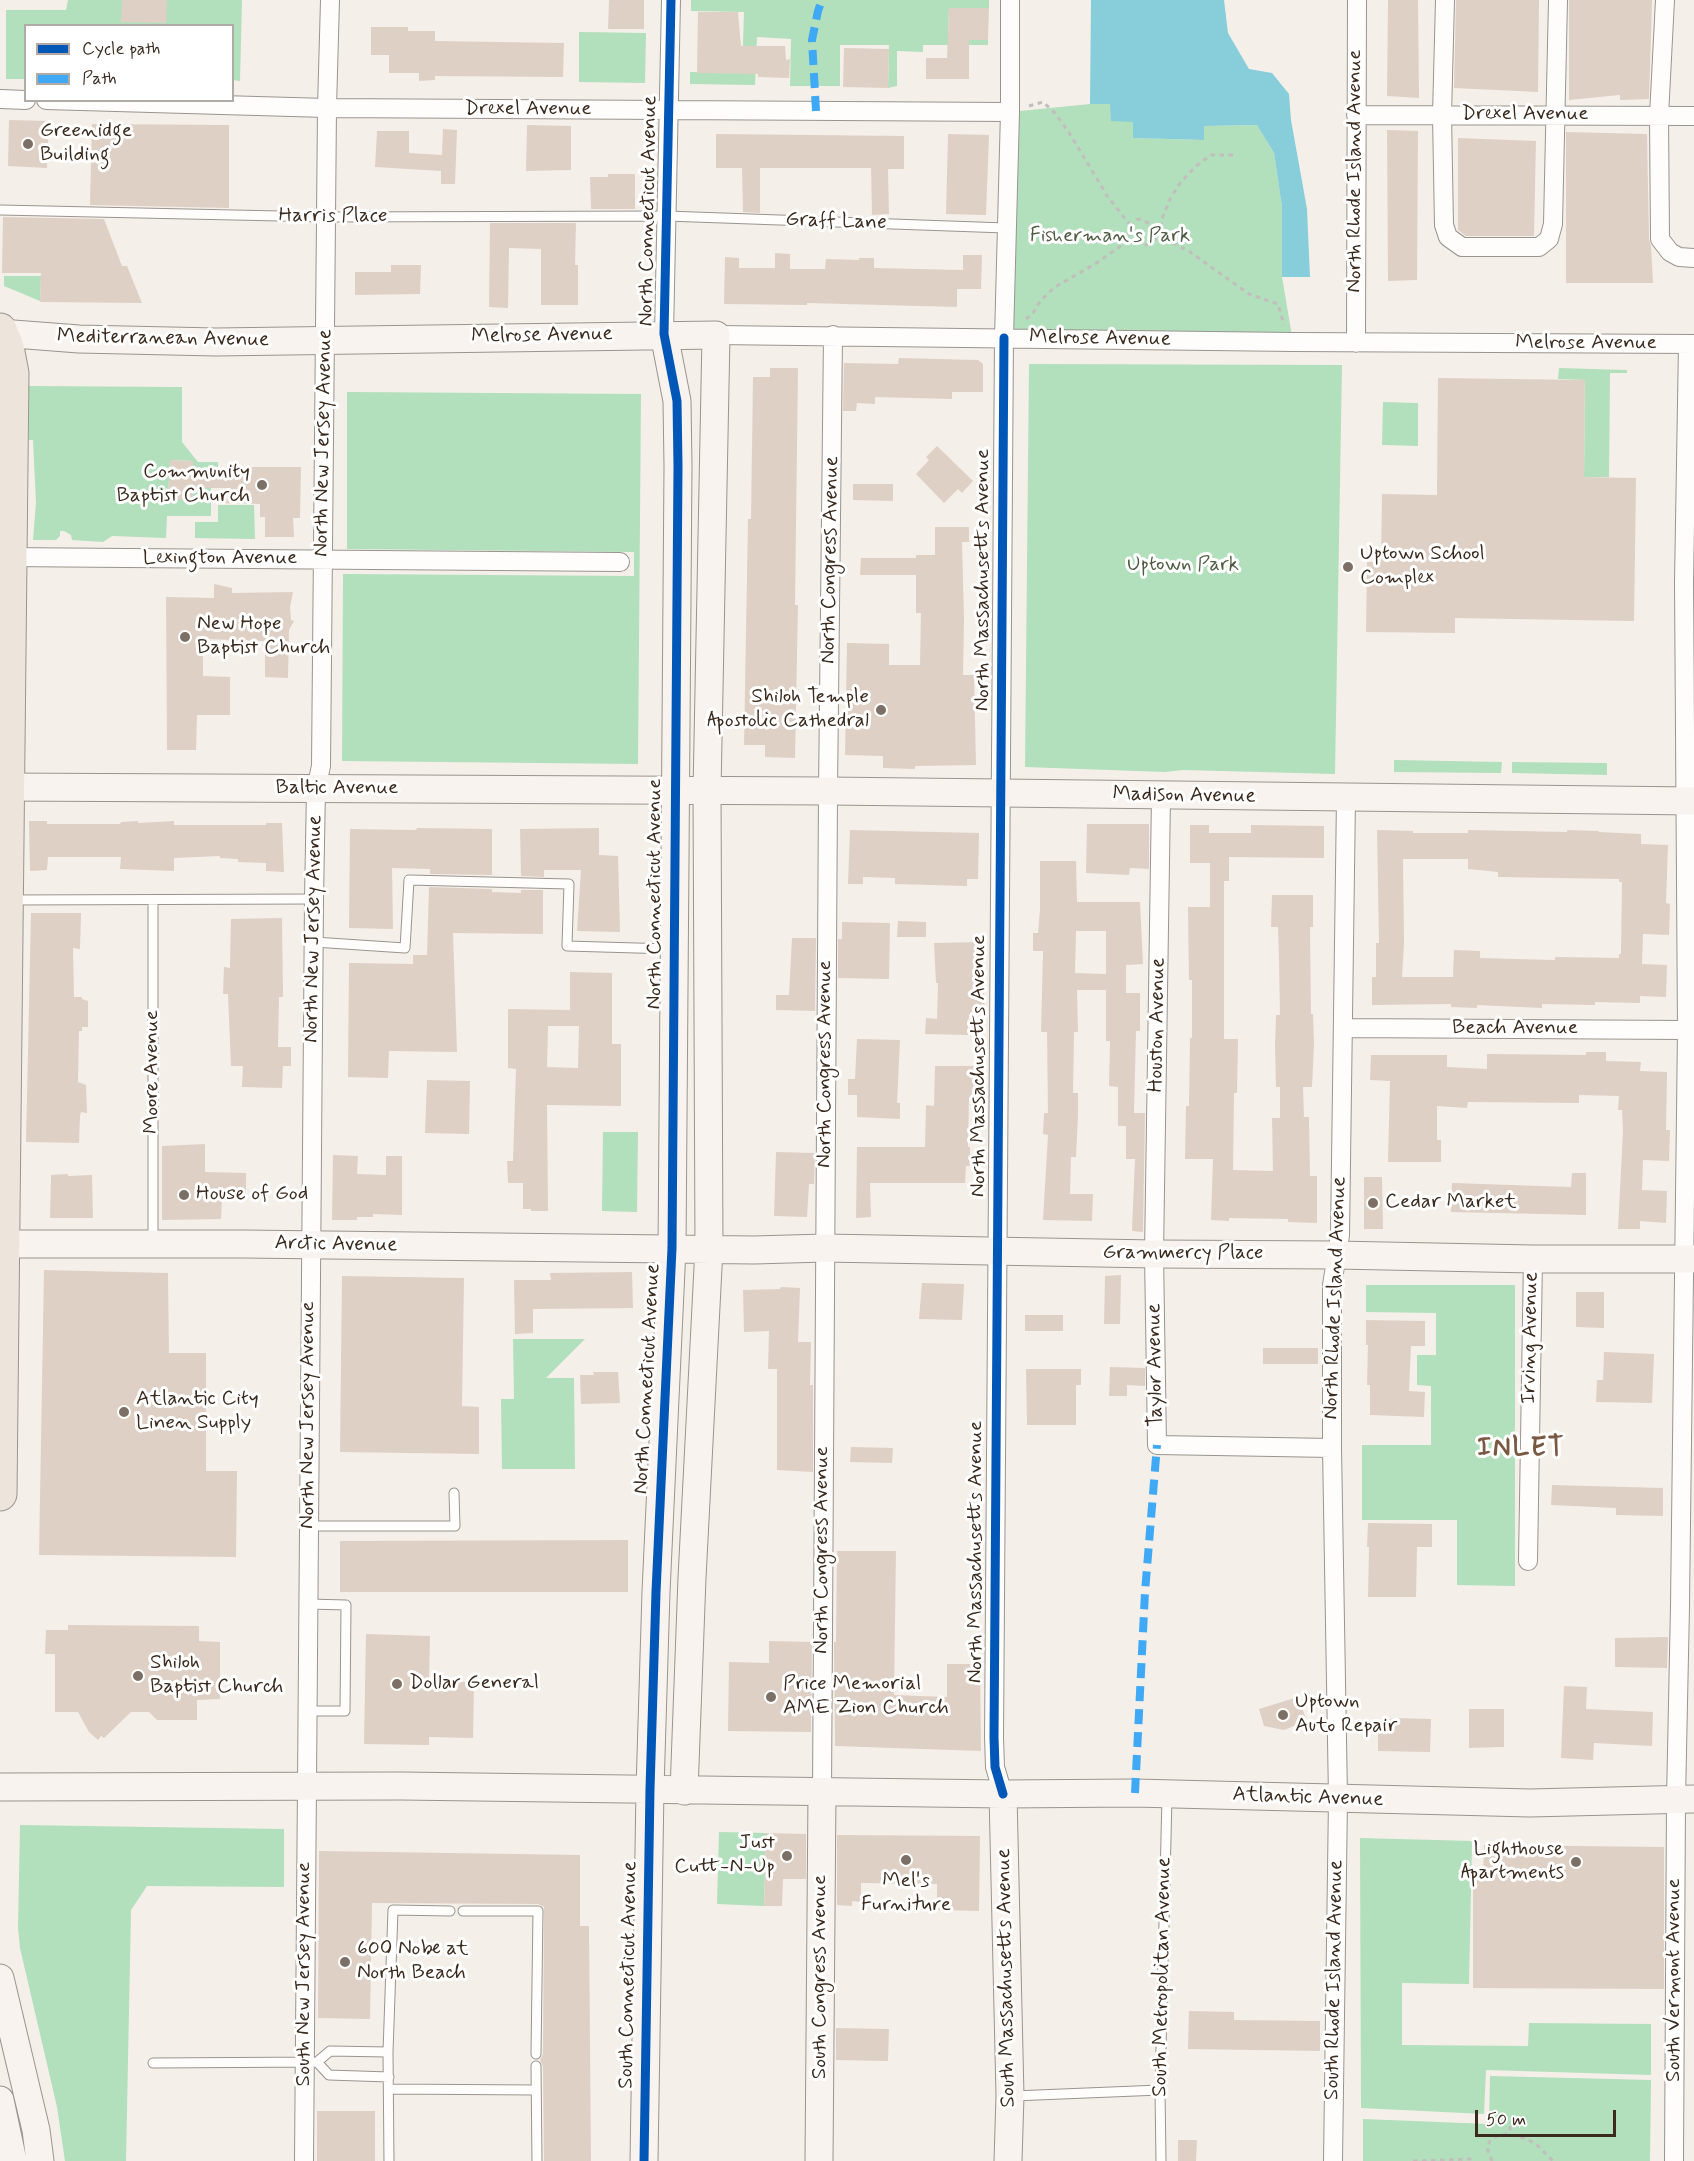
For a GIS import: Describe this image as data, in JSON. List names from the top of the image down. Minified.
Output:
{"streets":{"street":["Drexel Avenue","North Rhode Island Avenue","North Connecticut Avenue","Melrose Avenue","Mediterranean Avenue","North New Jersey Avenue","Lexington Avenue","North Congress Avenue","North Massachusetts Avenue","Baltic Avenue","Madison Avenue","Houston Avenue","Beach Avenue","Arctic Avenue","Grammercy Place","Irving Avenue","Taylor Avenue","Atlantic Avenue","South New Jersey Avenue","South Connecticut Avenue","South Congress Avenue","South Massachusetts Avenue","South Rhode Island Avenue","South Vermont Avenue"],"lane":["Harris Place","Graff Lane","Moore Avenue","South Metropolitan Avenue"]},"crossings":[["Drexel Avenue","North Rhode Island Avenue"],["Drexel Avenue","North Connecticut Avenue"],["Drexel Avenue","North New Jersey Avenue"],["Drexel Avenue","North Massachusetts Avenue"],["North Rhode Island Avenue","Melrose Avenue"],["North Rhode Island Avenue","Madison Avenue"],["North Rhode Island Avenue","Beach Avenue"],["North Rhode Island Avenue","Grammercy Place"],["North Rhode Island Avenue","Taylor Avenue"],["North Rhode Island Avenue","Atlantic Avenue"],["North Rhode Island Avenue","South Rhode Island Avenue"],["North Connecticut Avenue","Harris Place"],["North Connecticut Avenue","Graff Lane"],["North Connecticut Avenue","Melrose Avenue"],["North Connecticut Avenue","Baltic Avenue"],["North Connecticut Avenue","Madison Avenue"],["North Connecticut Avenue","Arctic Avenue"],["North Connecticut Avenue","Grammercy Place"],["North Connecticut Avenue","Atlantic Avenue"],["North Connecticut Avenue","South Connecticut Avenue"],["Harris Place","Graff Lane"],["Harris Place","North New Jersey Avenue"],["Graff Lane","North Massachusetts Avenue"],["Melrose Avenue","Mediterranean Avenue"],["Melrose Avenue","North New Jersey Avenue"],["Melrose Avenue","North Congress Avenue"],["Melrose Avenue","North Massachusetts Avenue"],["Melrose Avenue","South Vermont Avenue"],["Mediterranean Avenue","North New Jersey Avenue"],["North New Jersey Avenue","Lexington Avenue"],["North New Jersey Avenue","Baltic Avenue"],["North New Jersey Avenue","Arctic Avenue"],["North New Jersey Avenue","Atlantic Avenue"],["North New Jersey Avenue","South New Jersey Avenue"],["North Congress Avenue","Madison Avenue"],["North Congress Avenue","Grammercy Place"],["North Congress Avenue","Atlantic Avenue"],["North Congress Avenue","South Congress Avenue"],["North Massachusetts Avenue","Madison Avenue"],["North Massachusetts Avenue","Grammercy Place"],["North Massachusetts Avenue","Atlantic Avenue"],["North Massachusetts Avenue","South Massachusetts Avenue"],["Baltic Avenue","Madison Avenue"],["Madison Avenue","Houston Avenue"],["Madison Avenue","South Vermont Avenue"],["Houston Avenue","Grammercy Place"],["Houston Avenue","Taylor Avenue"],["Beach Avenue","South Vermont Avenue"],["Moore Avenue","Arctic Avenue"],["Arctic Avenue","Grammercy Place"],["Grammercy Place","Irving Avenue"],["Grammercy Place","Taylor Avenue"],["Grammercy Place","South Vermont Avenue"],["Atlantic Avenue","South New Jersey Avenue"],["Atlantic Avenue","South Connecticut Avenue"],["Atlantic Avenue","South Congress Avenue"],["Atlantic Avenue","South Metropolitan Avenue"],["Atlantic Avenue","South Massachusetts Avenue"],["Atlantic Avenue","South Rhode Island Avenue"],["Atlantic Avenue","South Vermont Avenue"]],"districts":["INLET"],"parks":["Fisherman's Park","Uptown Park"],"places":["Greenidge Building","Community Baptist Church","Uptown School Complex","New Hope Baptist Church","Shiloh Temple Apostolic Cathedral","House of God","Cedar Market","Atlantic City Linen Supply","Shiloh Baptist Church","Dollar General","Price Memorial AME Zion Church","Uptown Auto Repair","Just Cutt-N-Up","Mel's Furniture","Lighthouse Apartments","600 Nobe at North Beach"],"legend":["Cycle path","Path"],"scale_bar":"50 m"}
